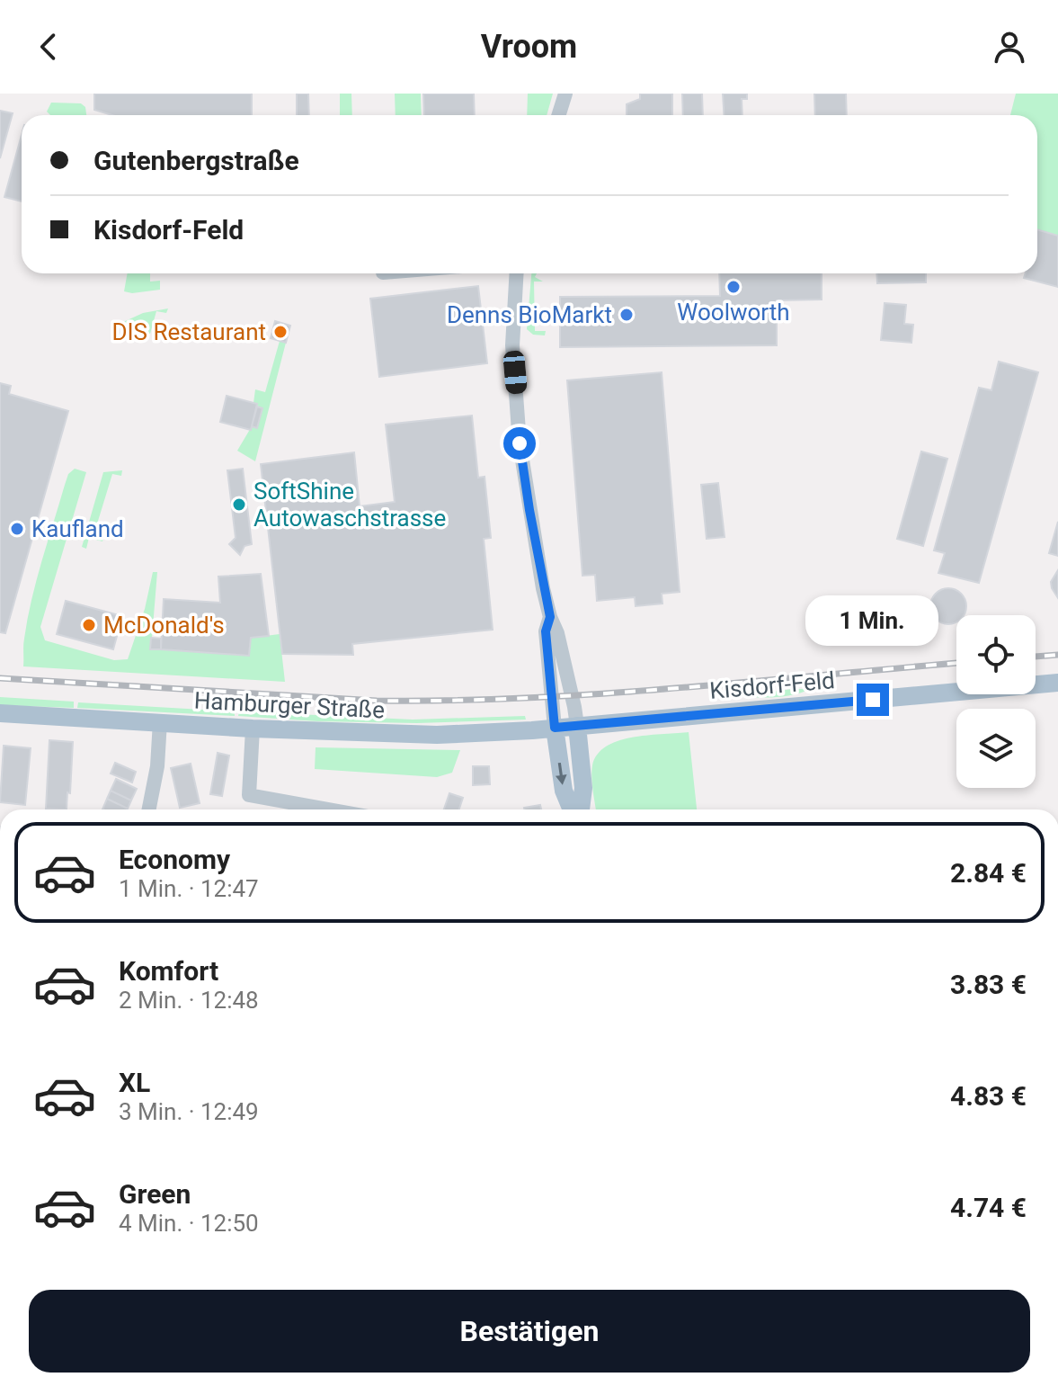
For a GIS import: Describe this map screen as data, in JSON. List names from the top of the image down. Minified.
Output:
{"streets":{"main road":["Kisdorf-Feld","Hamburger Straße"]},"crossings":[["Kisdorf-Feld","Hamburger Straße"]],"places":["Woolworth","Denns BioMarkt","DIS Restaurant","SoftShine Autowaschstrasse","Kaufland","McDonald's"],"page":{"header":"Vroom","banner":["Gutenbergstraße","Kisdorf-Feld"],"bubble":"1 Min.","list":[{"name":"Economy","note":"1 Min. · 12:47","value":"2.84 €"},{"name":"Komfort","note":"2 Min. · 12:48","value":"3.83 €"},{"name":"XL","note":"3 Min. · 12:49","value":"4.83 €"},{"name":"Green","note":"4 Min. · 12:50","value":"4.74 €"}],"buttons":"Bestätigen"}}
